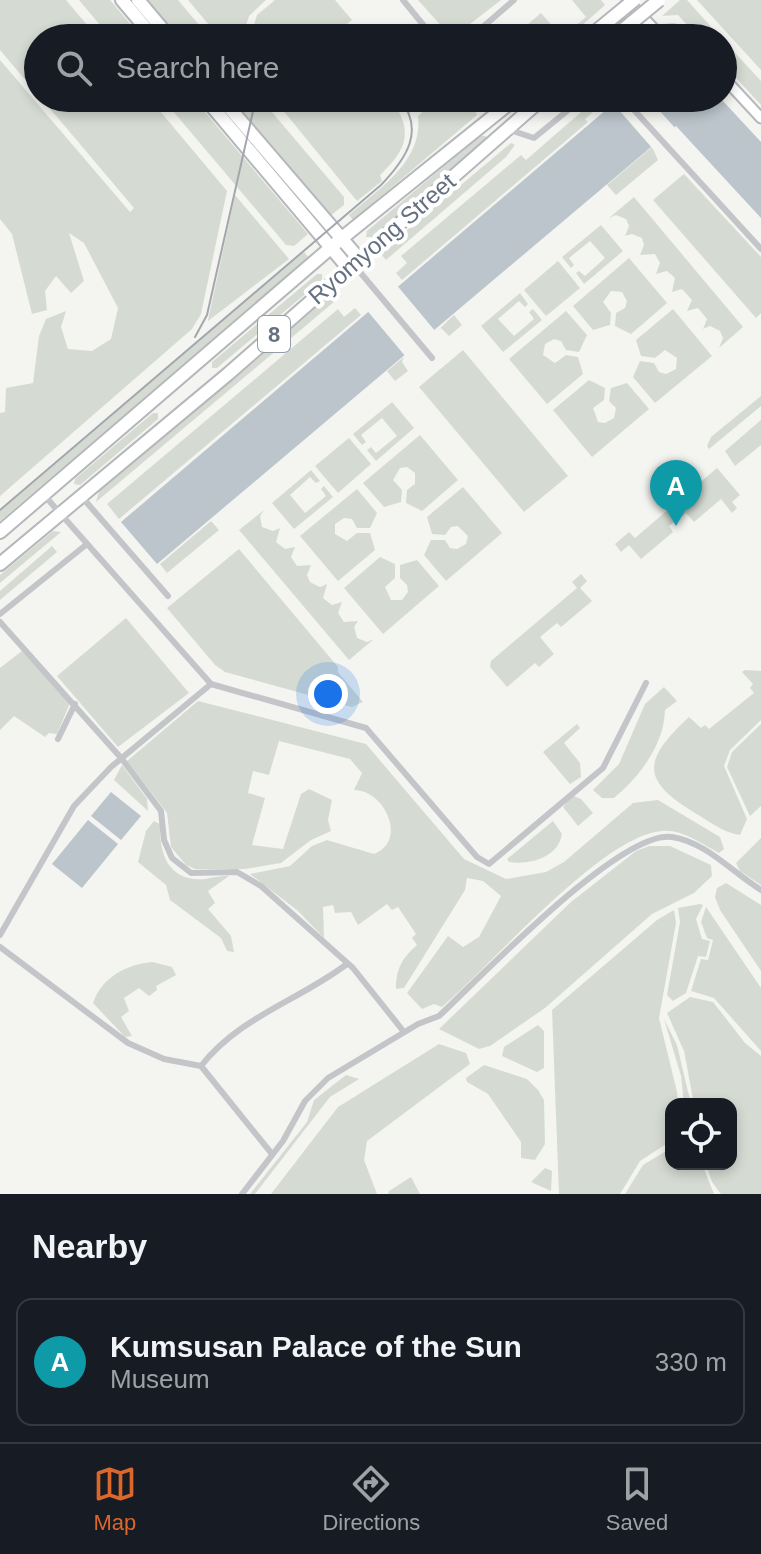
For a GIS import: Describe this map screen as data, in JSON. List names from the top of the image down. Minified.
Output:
{"streets":{"highway":["Ryomyong Street","8"]},"page":{"search":"Search here","pins":"A","heading":"Nearby","list":[{"mark":"A","name":"Kumsusan Palace of the Sun","note":"Museum","value":"330 m"}],"nav":["Map","Directions","Saved"]}}
